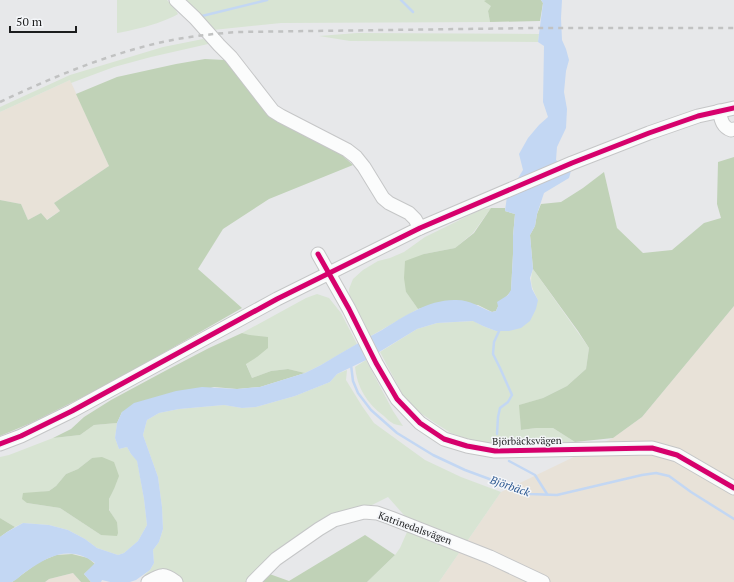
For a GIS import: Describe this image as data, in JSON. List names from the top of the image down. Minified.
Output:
{"streets":{"street":["Björbäcksvägen","Katrinedalsvägen"]},"water":["Björbäck"],"scale_bar":"50 m"}
